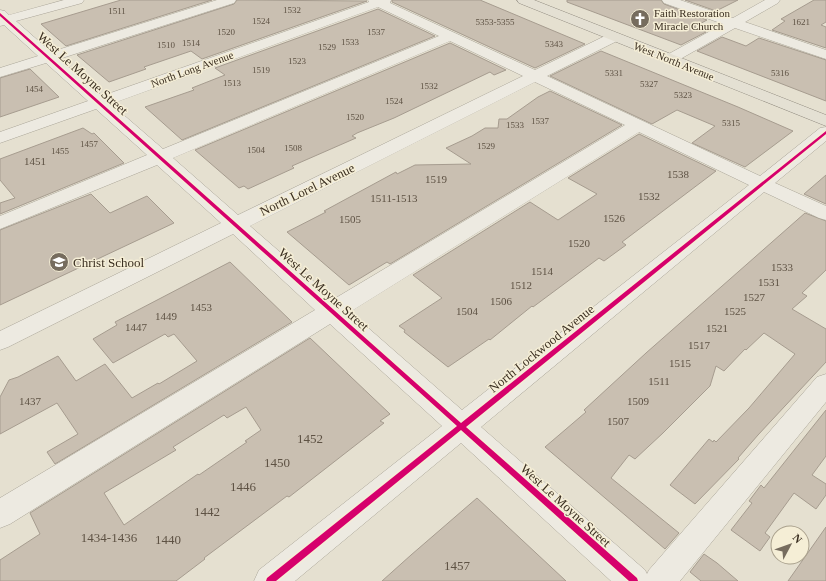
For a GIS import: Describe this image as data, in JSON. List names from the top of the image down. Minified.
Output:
{"streets":{"main road":["West North Avenue"],"street":["North Long Avenue","West Le Moyne Street","North Lorel Avenue","North Lockwood Avenue"]},"crossings":[["West North Avenue","North Lorel Avenue"],["North Long Avenue","West Le Moyne Street"],["West Le Moyne Street","North Lorel Avenue"],["West Le Moyne Street","North Lockwood Avenue"]],"places":{"church":["Faith Restoration Miracle Church"],"school or university":["Christ School"]},"house_numbers":["1532","1511","1524","5353-5355","1621","1520","1537","1533","1514","5343","1510","1529","1523","1519","5331","5316","1513","5327","1532","1454","5323","1524","1520","1537","5315","1533","1457","1529","1508","1504","1455","1451","1538","1519","1532","1511-1513","1526","1505","1520","1533","1514","1531","1512","1527","1506","1453","1504","1525","1449","1447","1521","1517","1515","1511","1437","1509","1507","1452","1450","1446","1442","1434-1436","1440","1457"],"north":"top right"}
